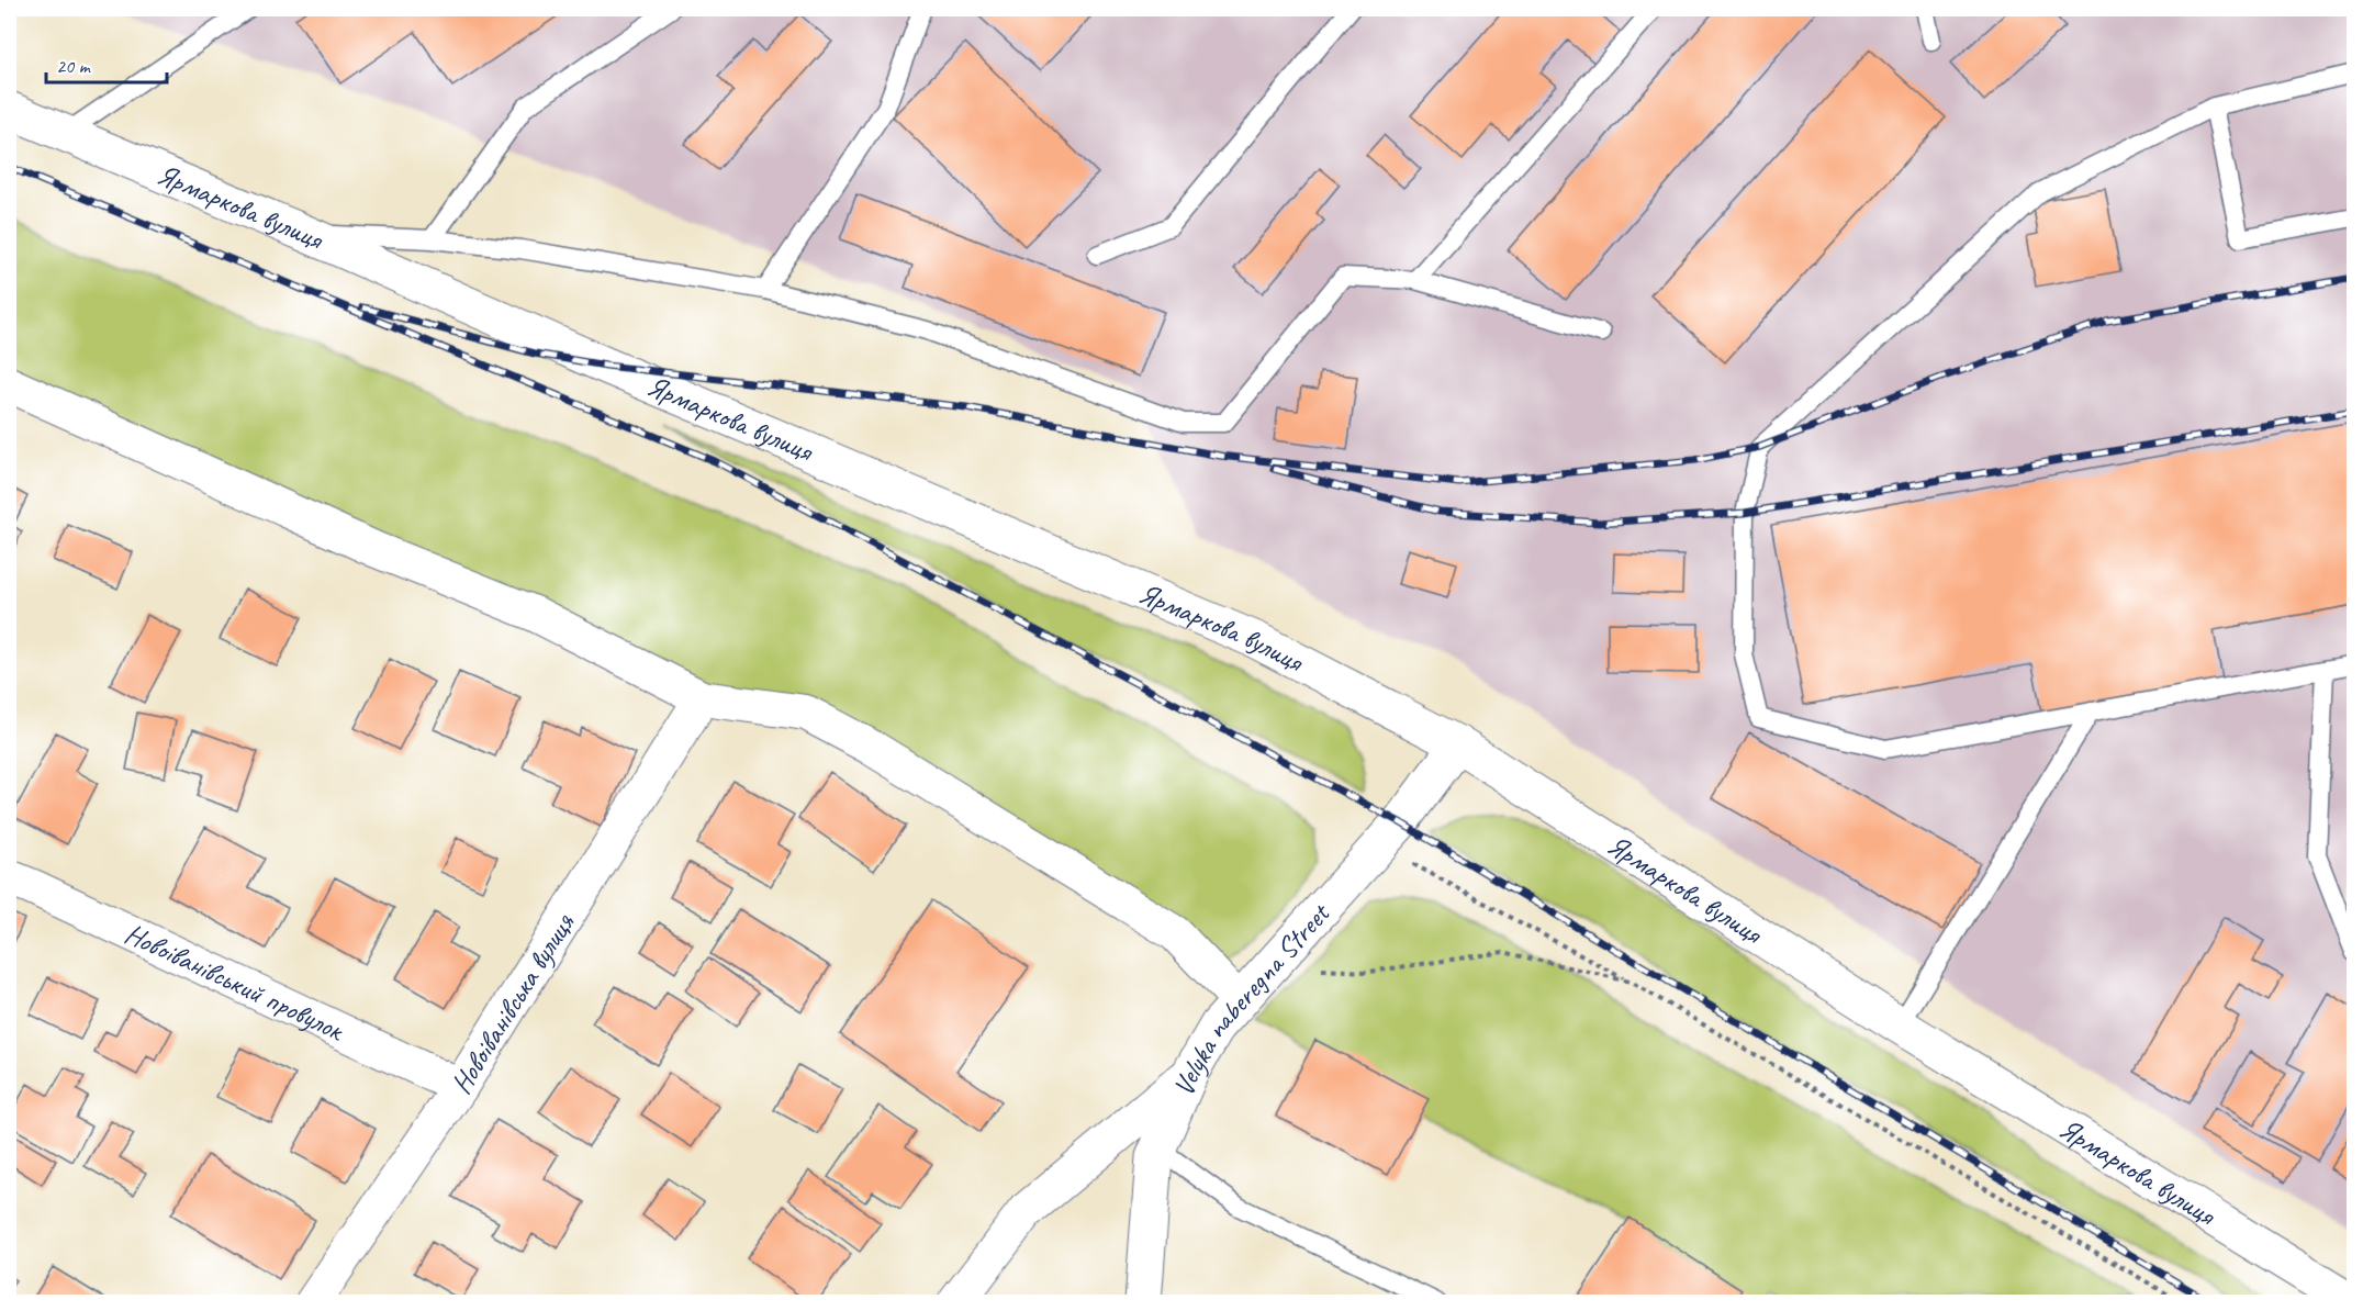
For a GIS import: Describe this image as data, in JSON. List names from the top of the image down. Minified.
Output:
{"streets":{"main road":["Ярмаркова вулиця","Velyka naberegna Street"],"street":["Новоіванівський провулок","Новоіванівська вулиця"]},"crossings":[["Ярмаркова вулиця","Velyka naberegna Street"],["Новоіванівський провулок","Новоіванівська вулиця"]],"scale_bar":"20 m"}
